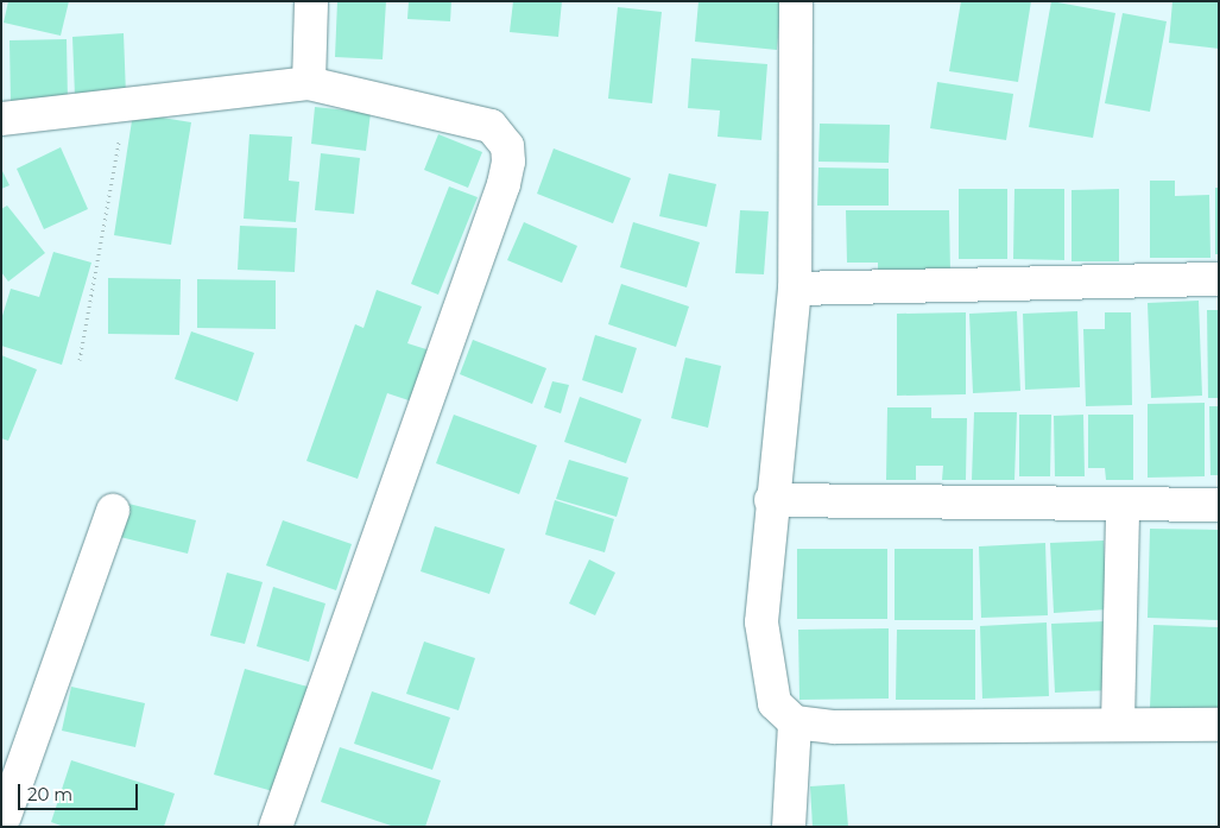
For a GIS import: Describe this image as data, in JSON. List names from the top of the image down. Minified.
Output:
{"scale_bar":"20 m"}
